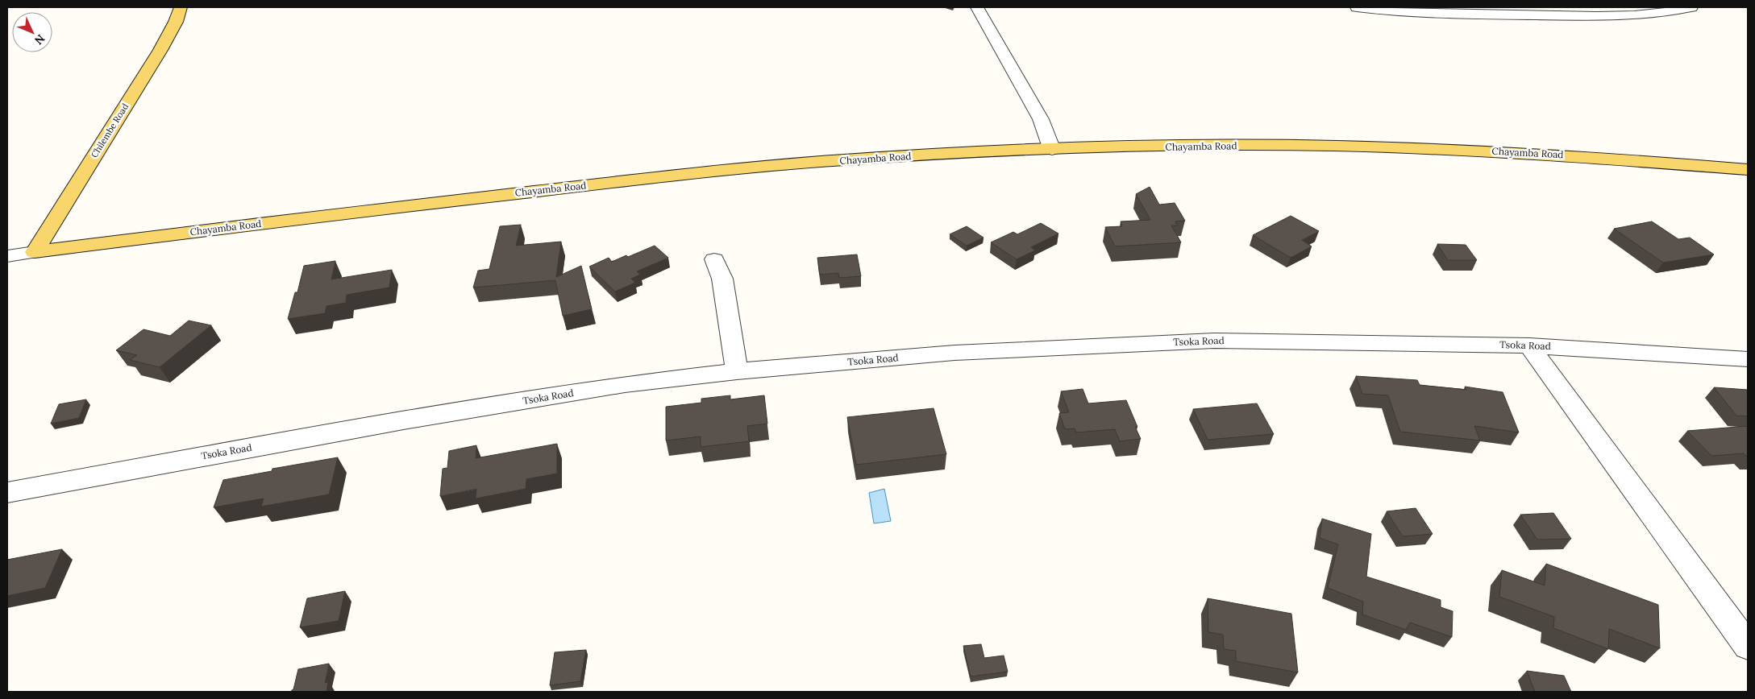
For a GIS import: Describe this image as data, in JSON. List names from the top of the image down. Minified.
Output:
{"streets":{"main road":["Chilembe Road","Chayamba Road"],"street":["Tsoka Road"]},"crossings":[["Chilembe Road","Chayamba Road"]],"north":"bottom right"}
